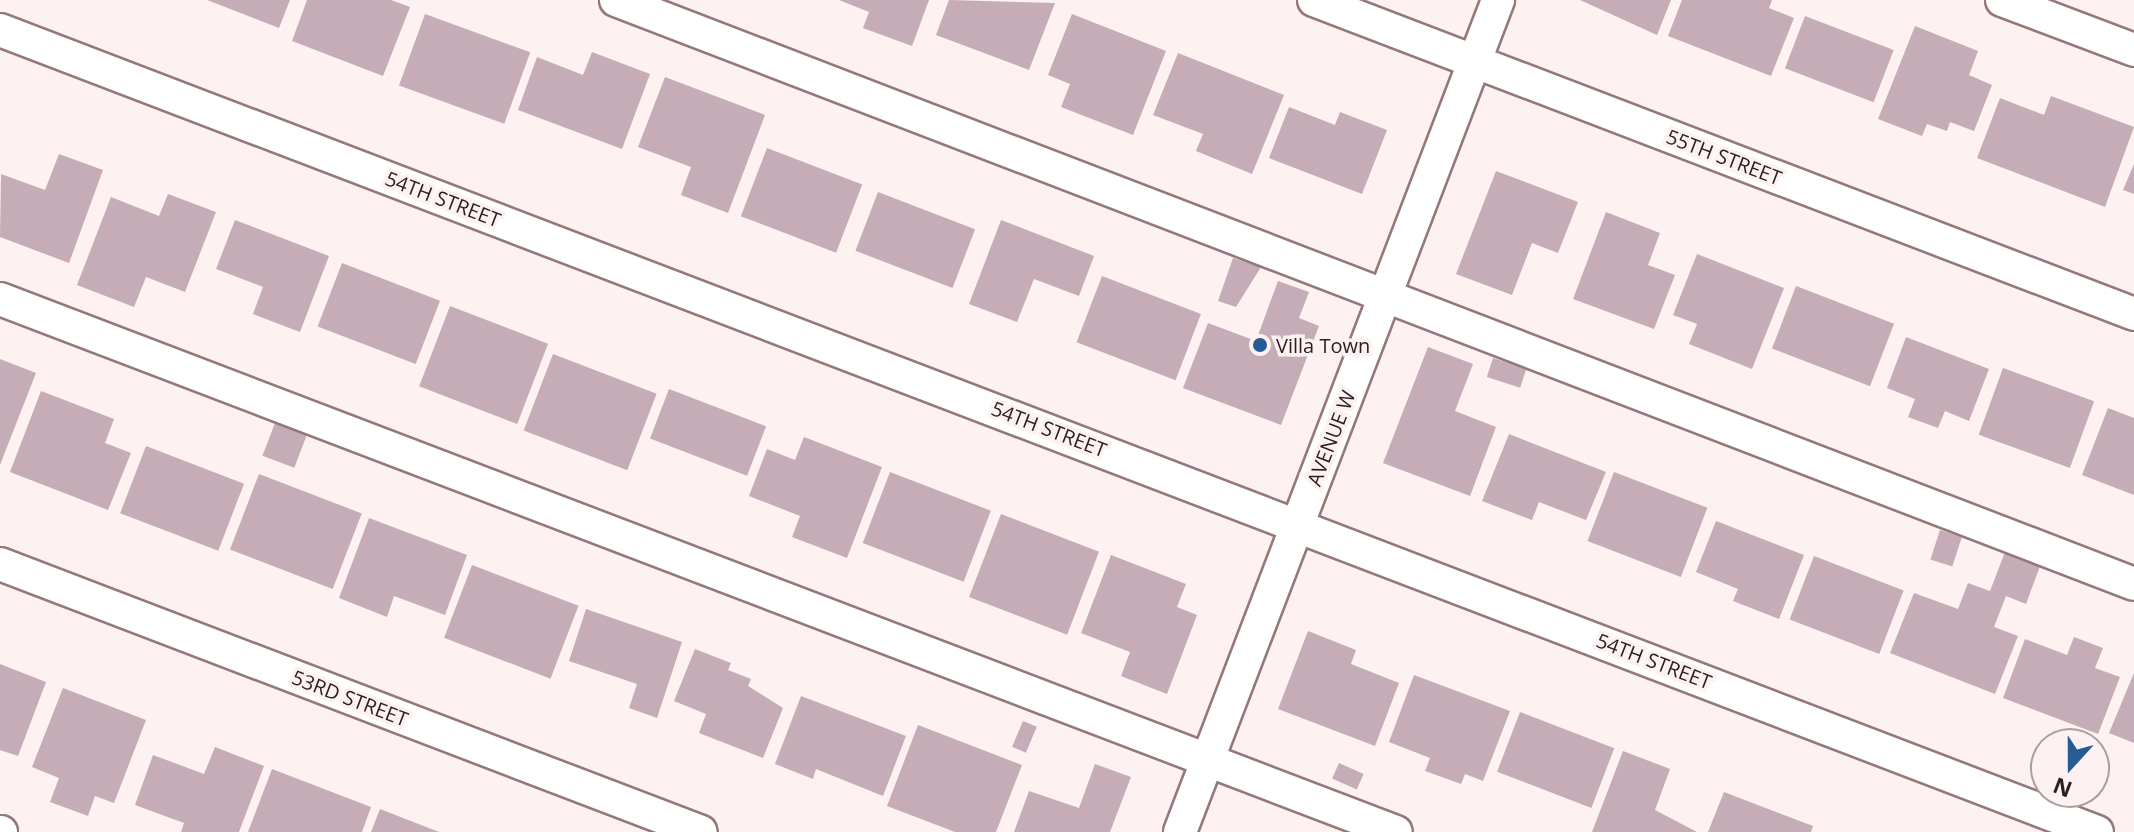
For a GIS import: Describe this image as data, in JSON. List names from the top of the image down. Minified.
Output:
{"streets":{"street":["55TH STREET","54TH STREET","AVENUE W","53RD STREET"]},"crossings":[["55TH STREET","AVENUE W"],["54TH STREET","AVENUE W"]],"places":["Villa Town"],"north":"bottom"}
